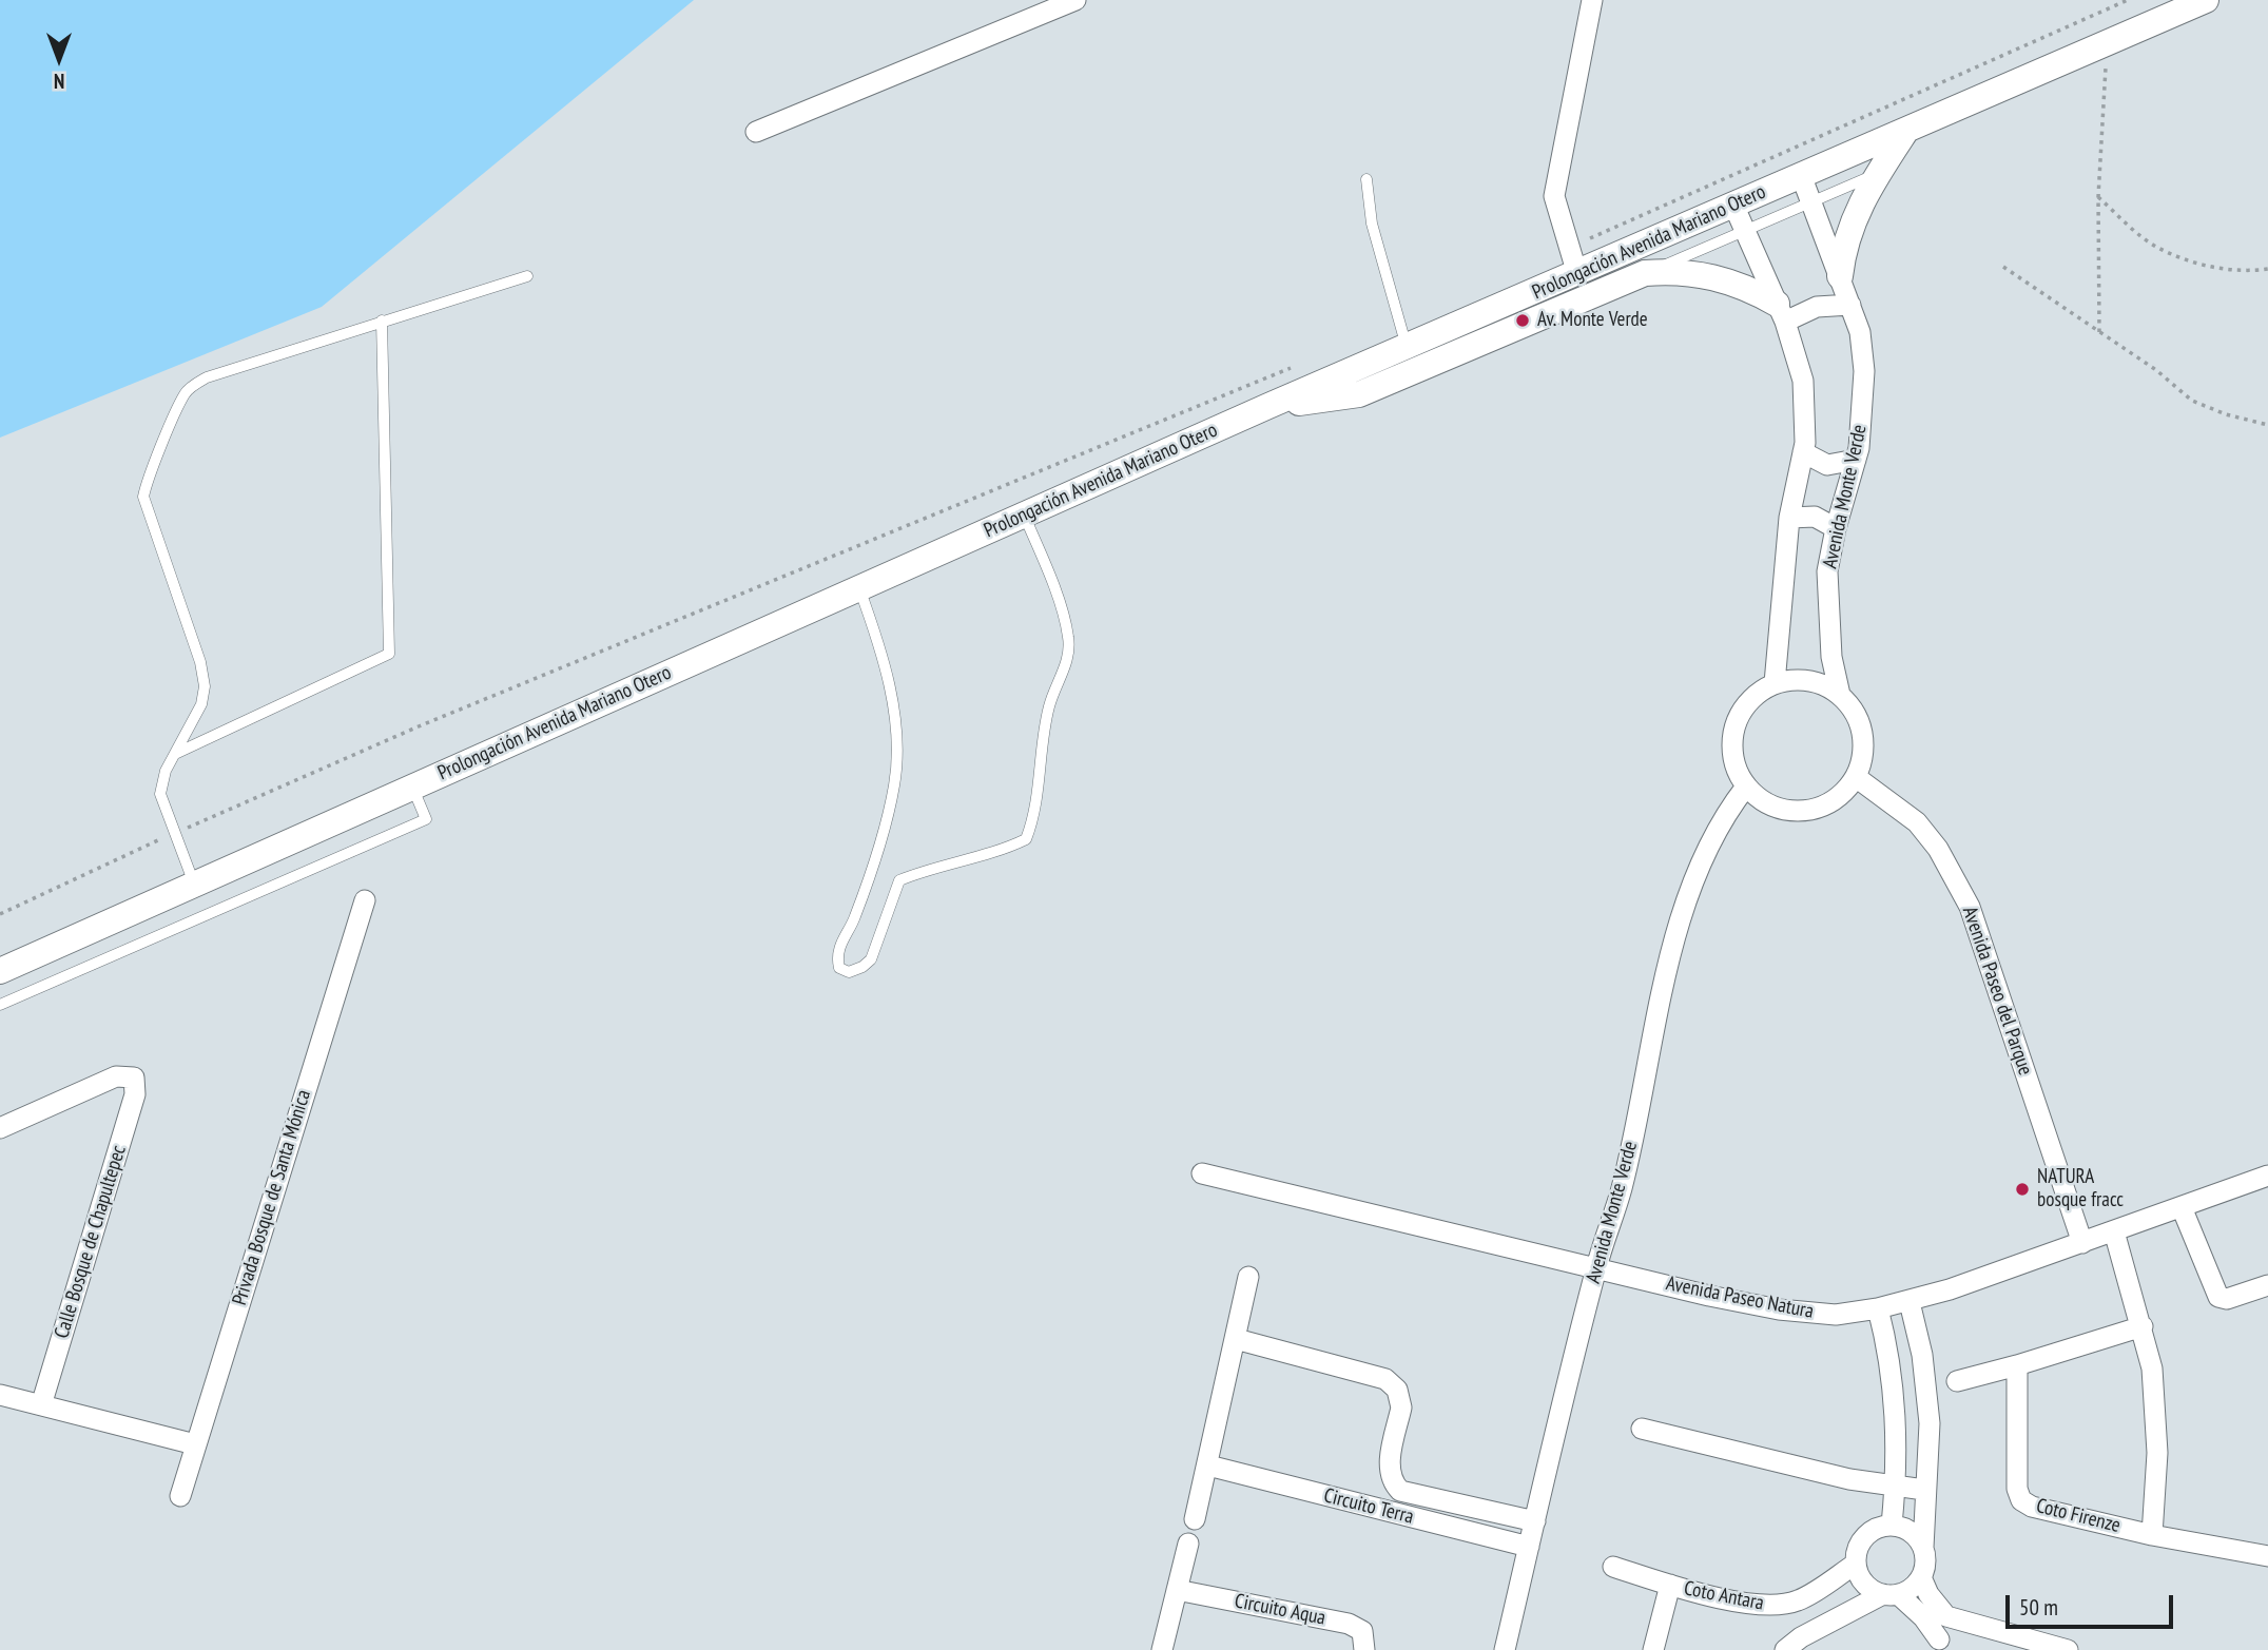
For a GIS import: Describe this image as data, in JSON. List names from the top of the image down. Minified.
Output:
{"streets":{"street":["Prolongación Avenida Mariano Otero","Avenida Monte Verde","Avenida Paseo del Parque","Privada Bosque de Santa Mónica","Calle Bosque de Chapultepec","Avenida Paseo Natura","Circuito Terra","Coto Firenze","Coto Antara","Circuito Aqua"]},"crossings":[["Prolongación Avenida Mariano Otero","Avenida Monte Verde"],["Avenida Monte Verde","Avenida Paseo del Parque"],["Avenida Monte Verde","Avenida Paseo Natura"],["Avenida Monte Verde","Circuito Terra"],["Avenida Paseo del Parque","Avenida Paseo Natura"]],"places":["Av. Monte Verde","NATURA bosque fracc"],"scale_bar":"50 m","north":"bottom"}
